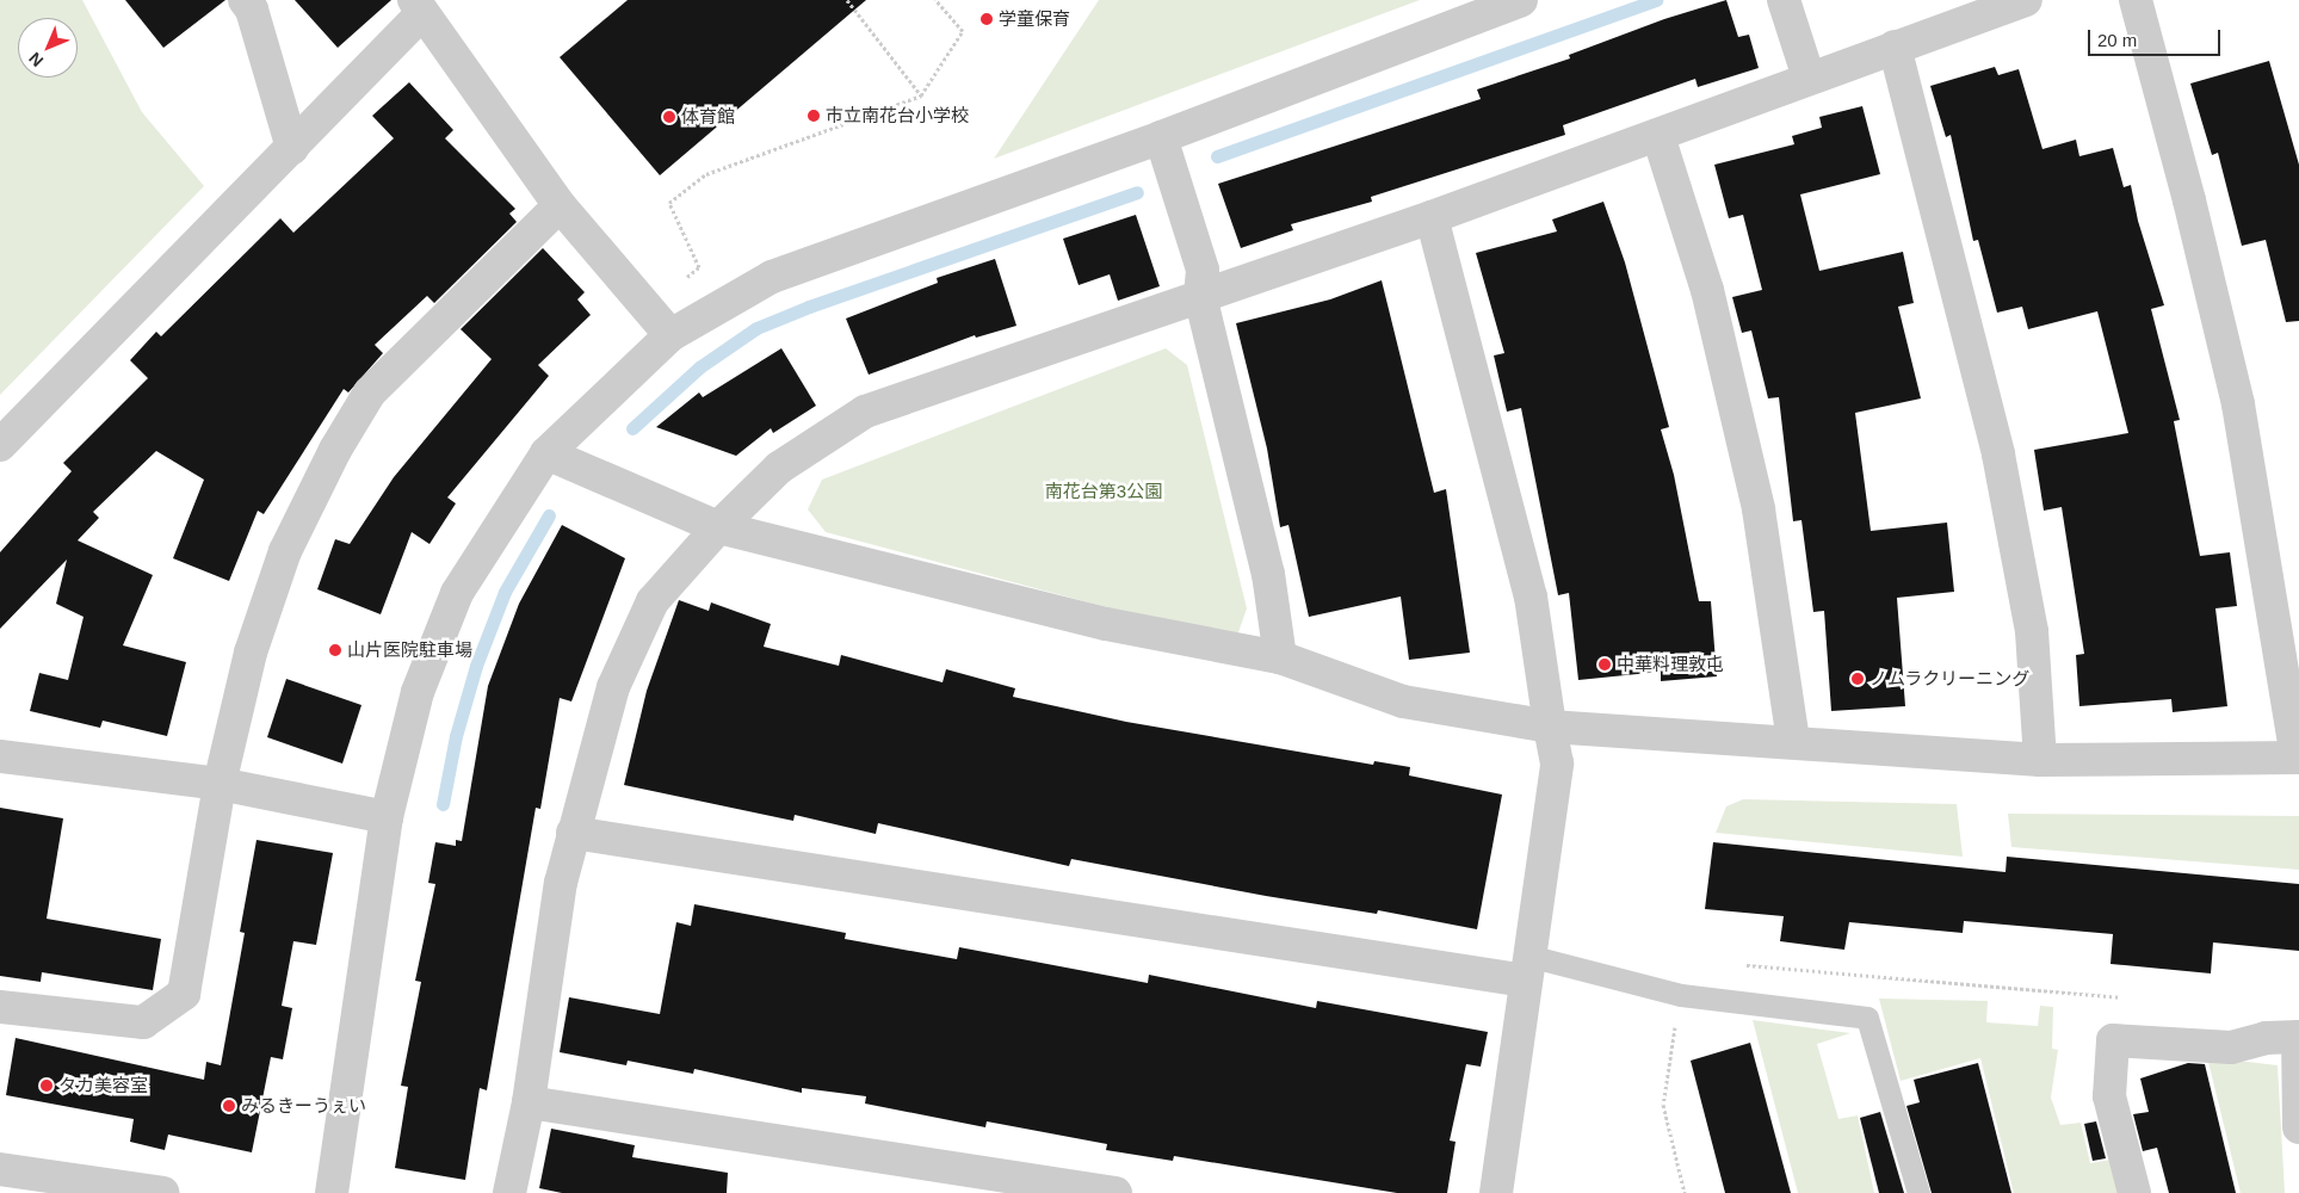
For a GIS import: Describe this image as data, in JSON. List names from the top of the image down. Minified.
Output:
{"parks":["南花台第3公園"],"places":["学童保育","市立南花台小学校","体育館","山片医院駐車場","中華料理敦屯","ノムラクリーニング","タカ美容室","みるきーうぇい"],"scale_bar":"20 m","north":"bottom left"}
